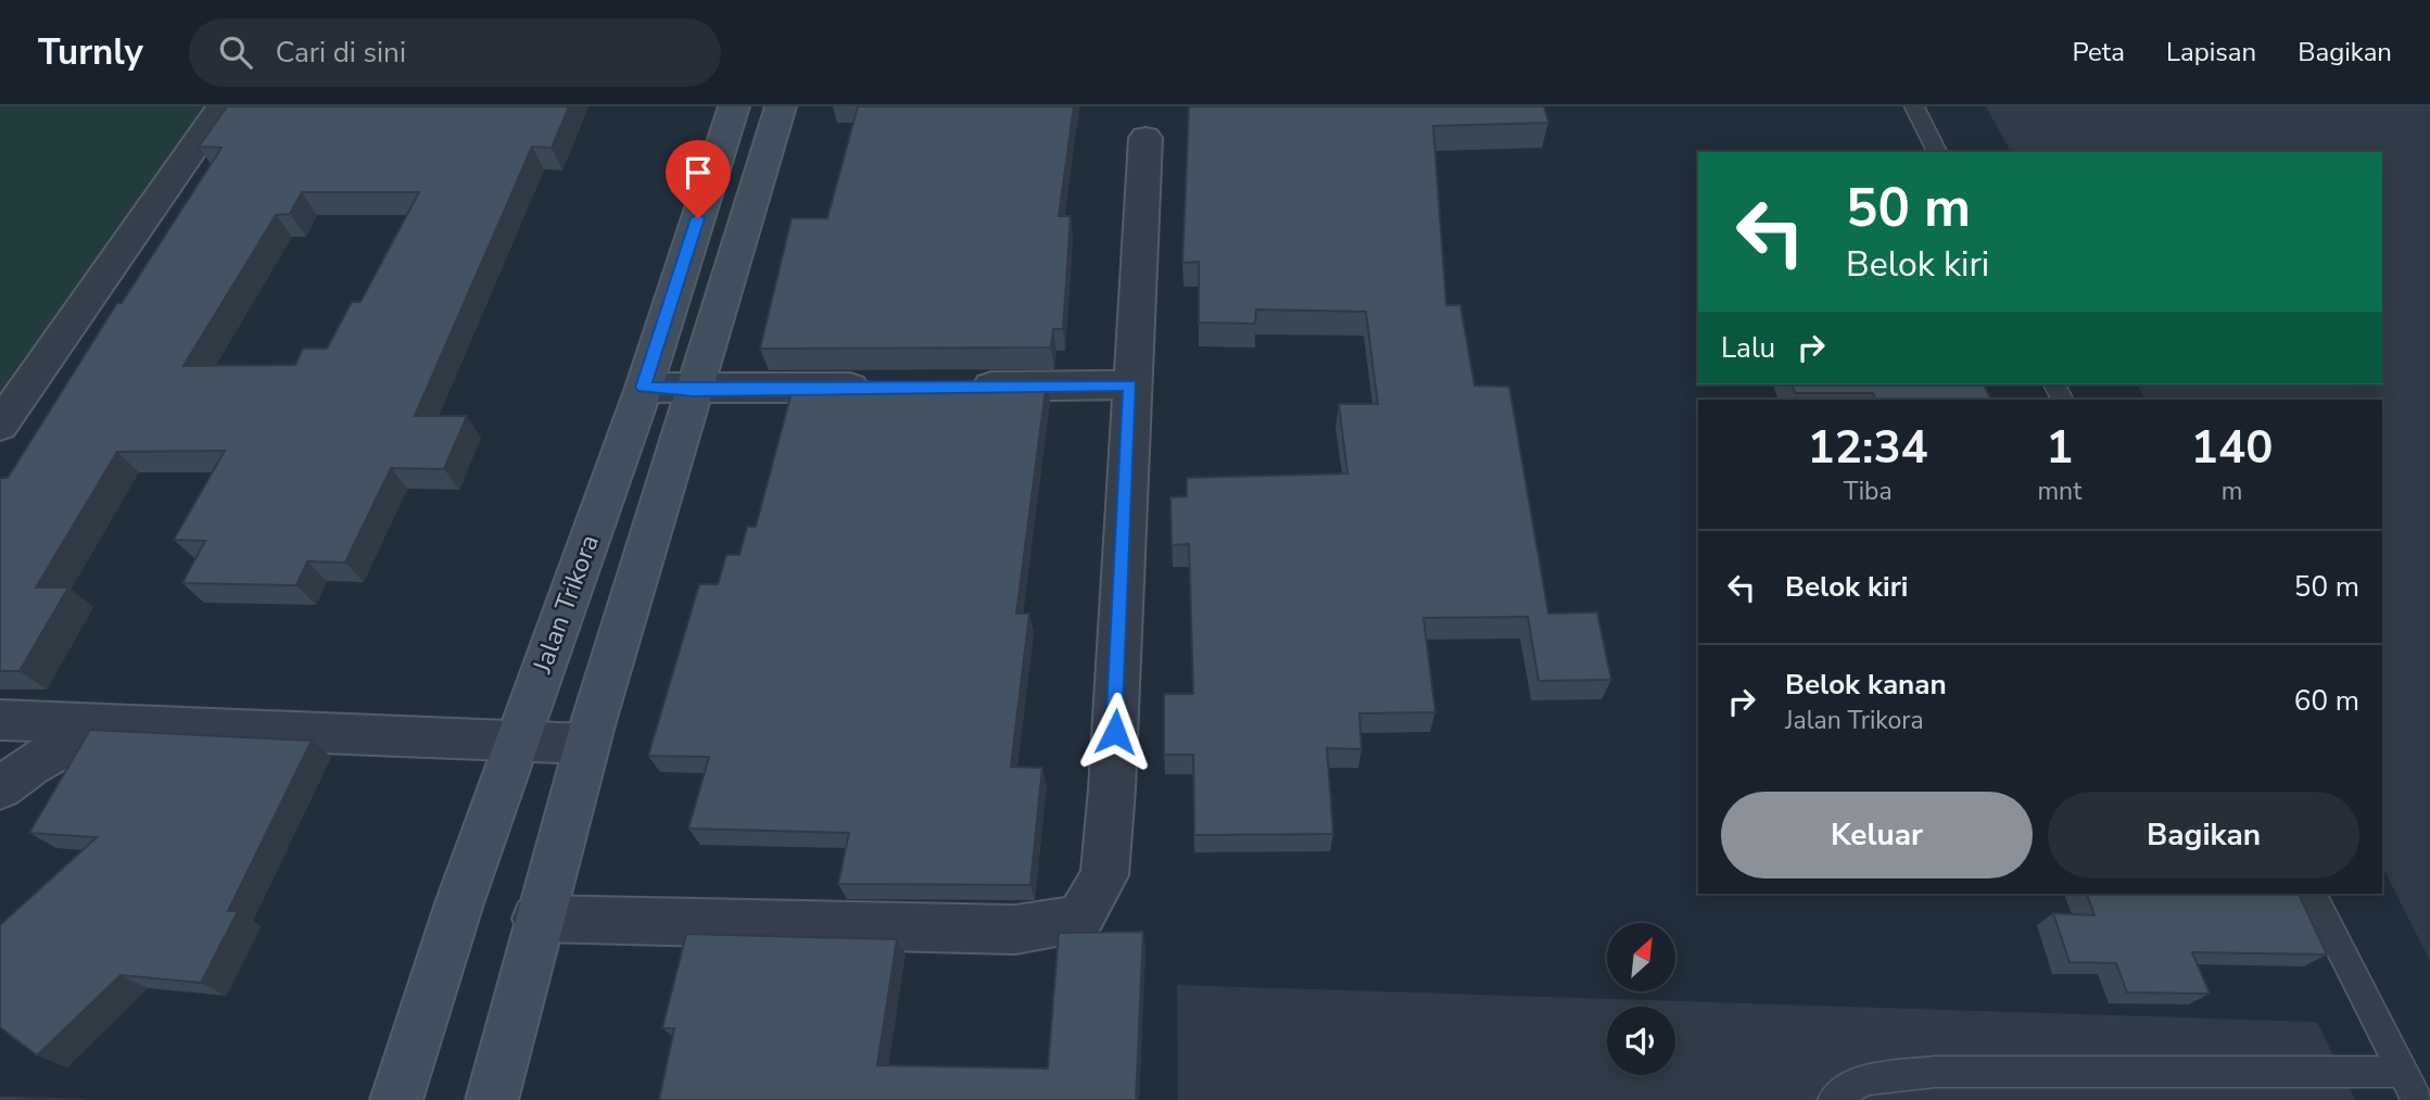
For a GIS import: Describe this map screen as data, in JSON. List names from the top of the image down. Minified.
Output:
{"streets":{"main road":["Jalan Trikora"]},"north":"top right","page":{"header":"Turnly","search":"Cari di sini","nav":["Peta","Lapisan","Bagikan"],"turn":["50 m","Belok kiri"],"then":"Lalu","eta":["12:34","Tiba","1","mnt","140","m"],"list":[{"name":"Belok kiri","value":"50 m"},{"name":"Belok kanan","note":"Jalan Trikora","value":"60 m"}],"buttons":["Keluar","Bagikan"]}}
